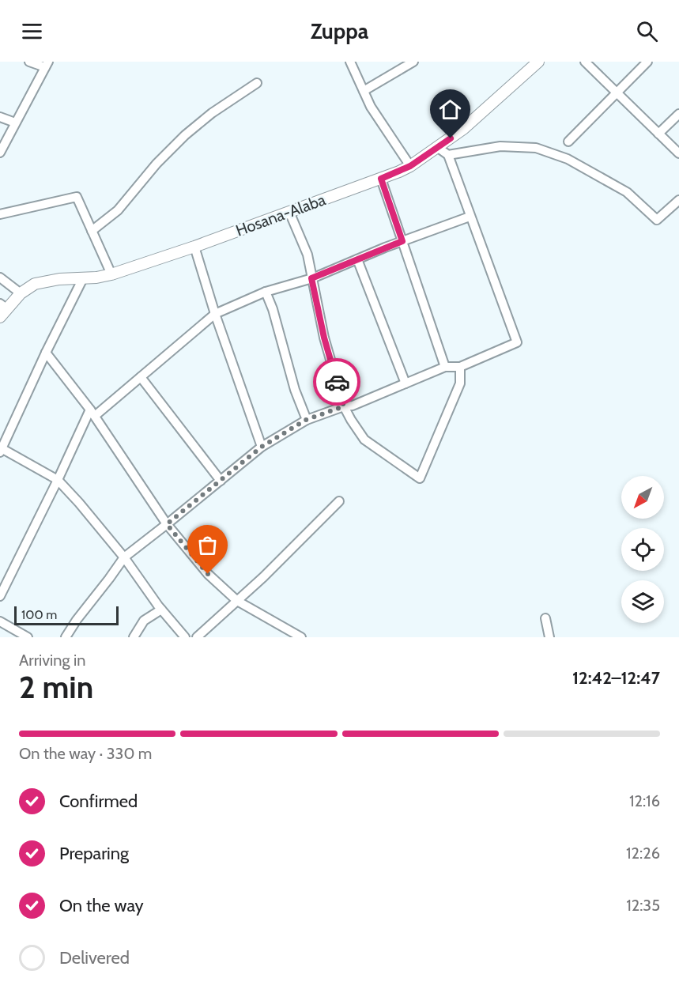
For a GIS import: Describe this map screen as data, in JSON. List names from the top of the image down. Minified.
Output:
{"streets":{"main road":["Hosana-Alaba"]},"scale_bar":"100 m","north":"bottom left","page":{"header":"Zuppa","scale":"100 m","heading":["2 min","Arriving in","12:42–12:47"],"bar":"On the way · 330 m","list":[["Confirmed","12:16"],["Preparing","12:26"],["On the way","12:35"],"Delivered"]}}
